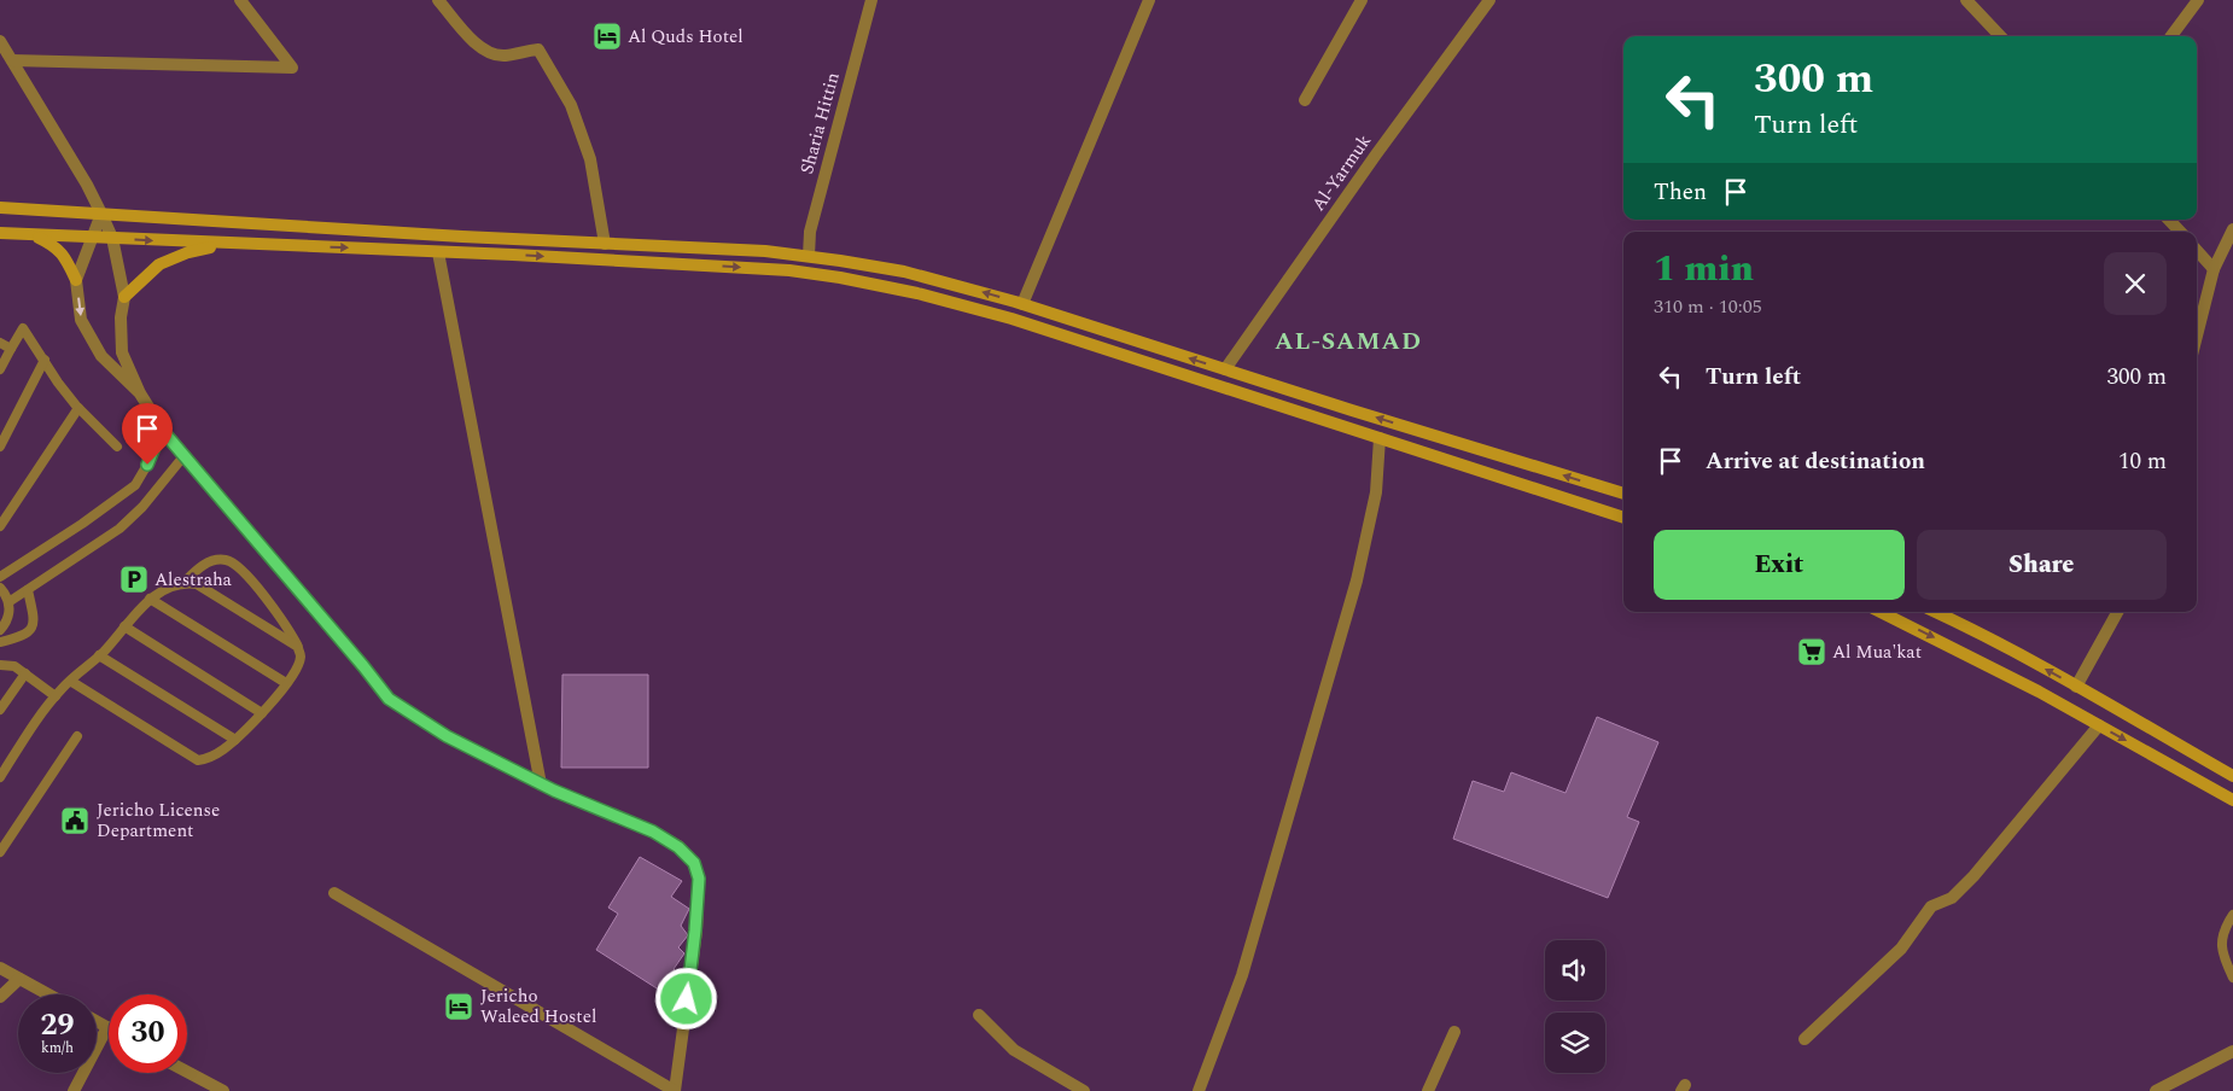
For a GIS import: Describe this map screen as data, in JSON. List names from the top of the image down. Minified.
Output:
{"streets":{"street":["Sharia Hittin","Al-Yarmuk"]},"districts":["AL-SAMAD"],"places":{"hotel":["Al Quds Hotel","Jericho Waleed Hostel"],"parking":["Alestraha"],"supermarket":["Al Mua'kat"],"public building":["Jericho License Department"]},"page":{"turn":["300 m","Turn left"],"then":"Then","heading":["1 min","310 m · 10:05"],"list":[{"name":"Turn left","value":"300 m"},{"name":"Arrive at destination","value":"10 m"}],"buttons":["Exit","Share"],"speed":"29 km/h","limit":"30"}}
